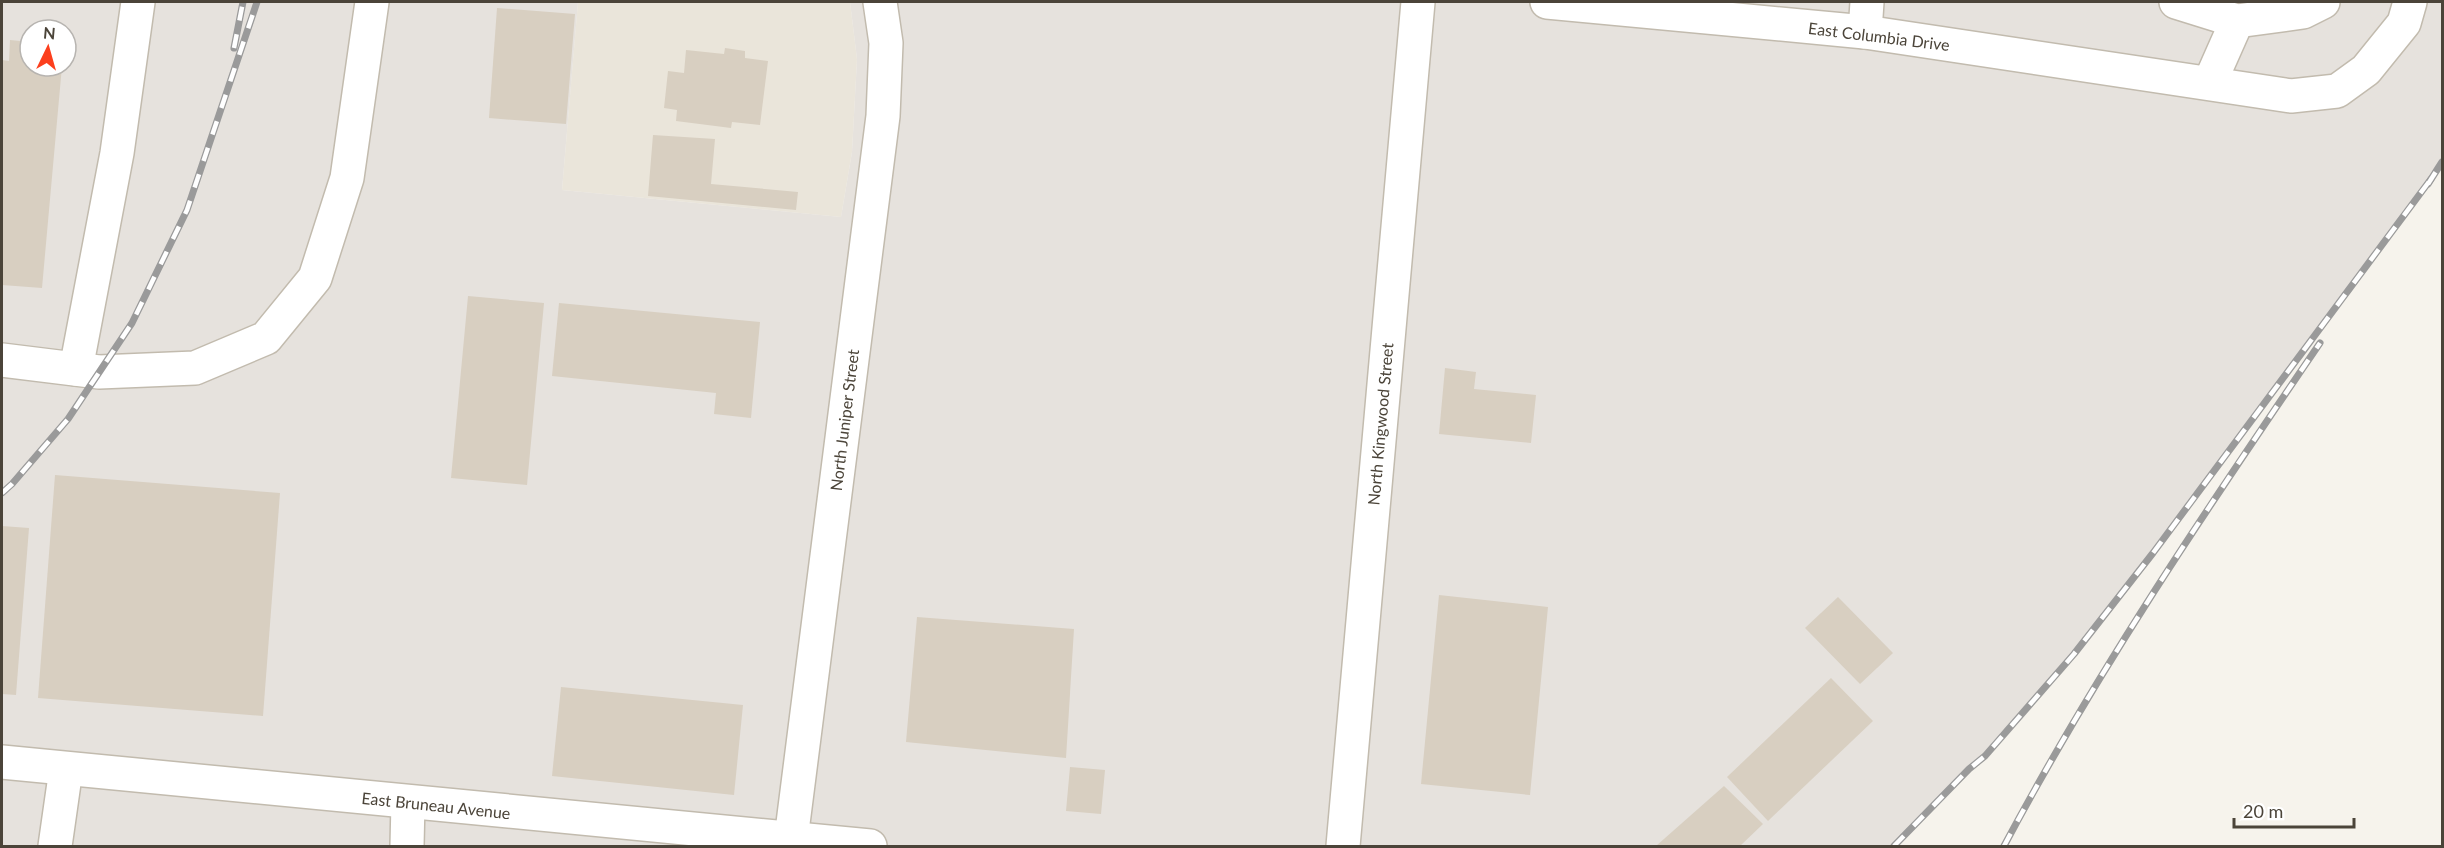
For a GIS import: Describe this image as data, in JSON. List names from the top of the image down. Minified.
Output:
{"streets":{"street":["East Columbia Drive","North Juniper Street","North Kingwood Street","East Bruneau Avenue"]},"crossings":[["North Juniper Street","East Bruneau Avenue"]],"scale_bar":"20 m","north":"top"}
